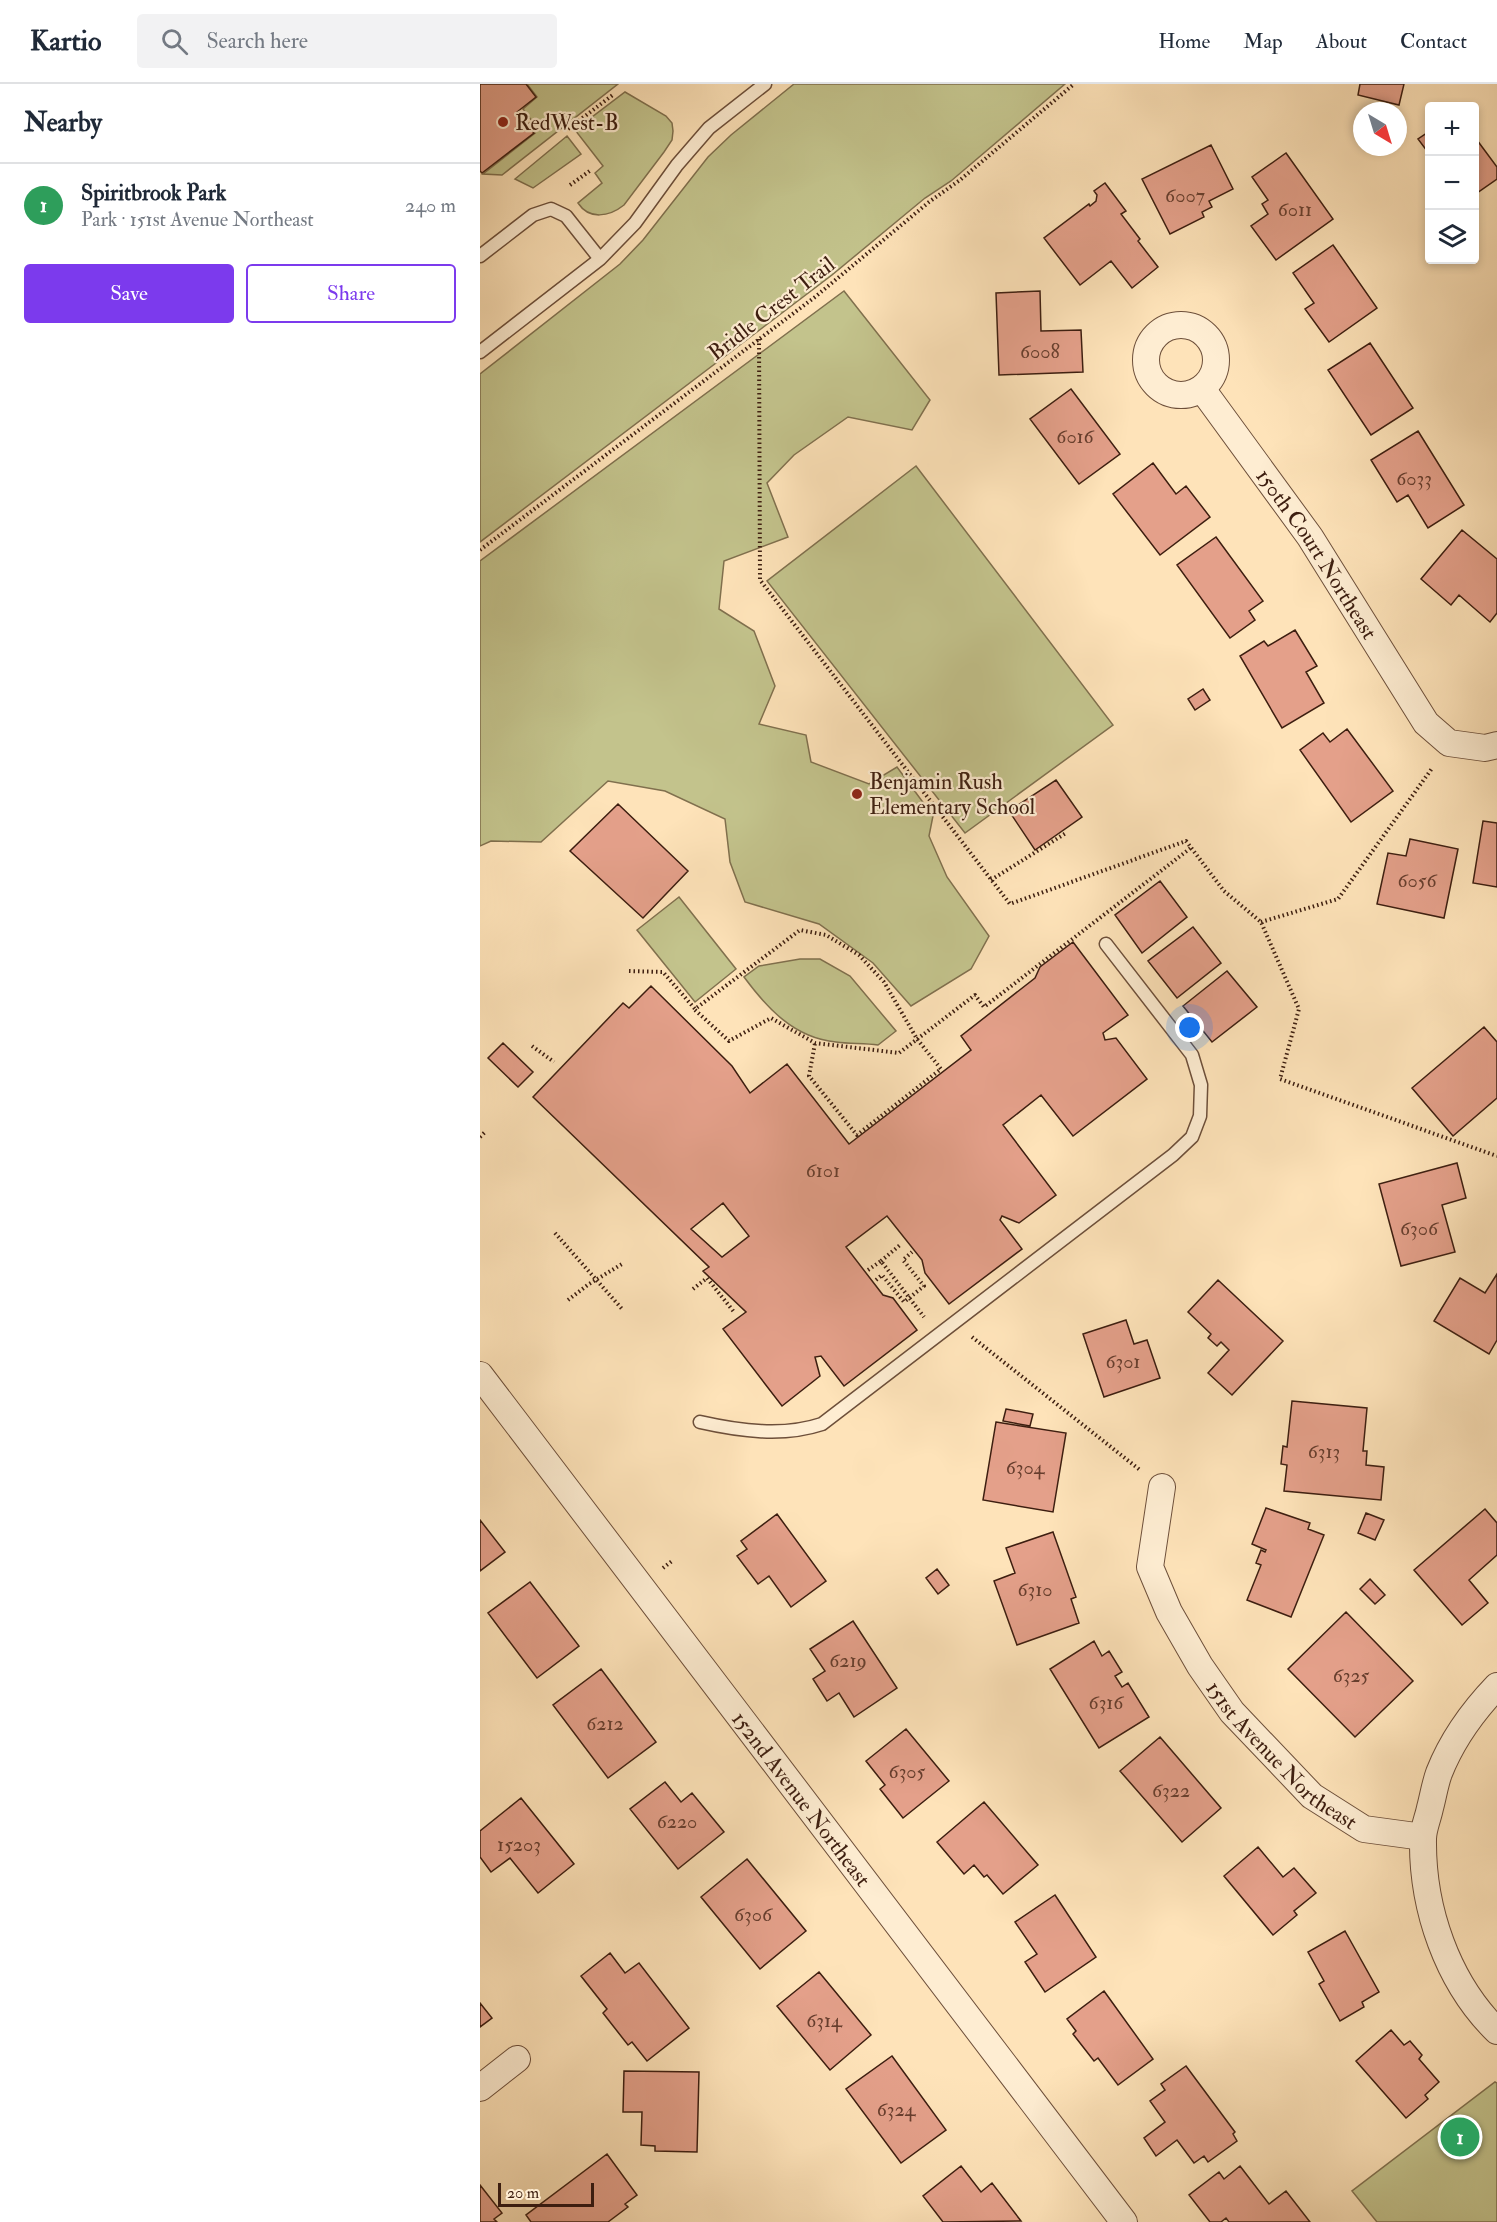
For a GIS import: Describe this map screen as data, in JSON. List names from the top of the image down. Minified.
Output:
{"streets":{"street":["150th Court Northeast","151st Avenue Northeast","152nd Avenue Northeast"],"path":["Bridle Crest Trail"]},"places":["RedWest-B","Benjamin Rush Elementary School"],"house_numbers":["6007","6011","6008","6016","6033","6056","6101","6306","6301","6313","6304","6310","6219","6325","6316","6212","6305","6322","6220","15203","6306","6314","6324"],"scale_bar":"20 m","north":"bottom right","page":{"header":"Kartio","search":"Search here","nav":["Home","Map","About","Contact"],"heading":"Nearby","map_buttons":["+","−"],"list":[{"mark":"1","name":"Spiritbrook Park","note":"Park · 151st Avenue Northeast","value":"240 m"}],"buttons":["Save","Share"],"pins":"1","scale":"20 m"}}
